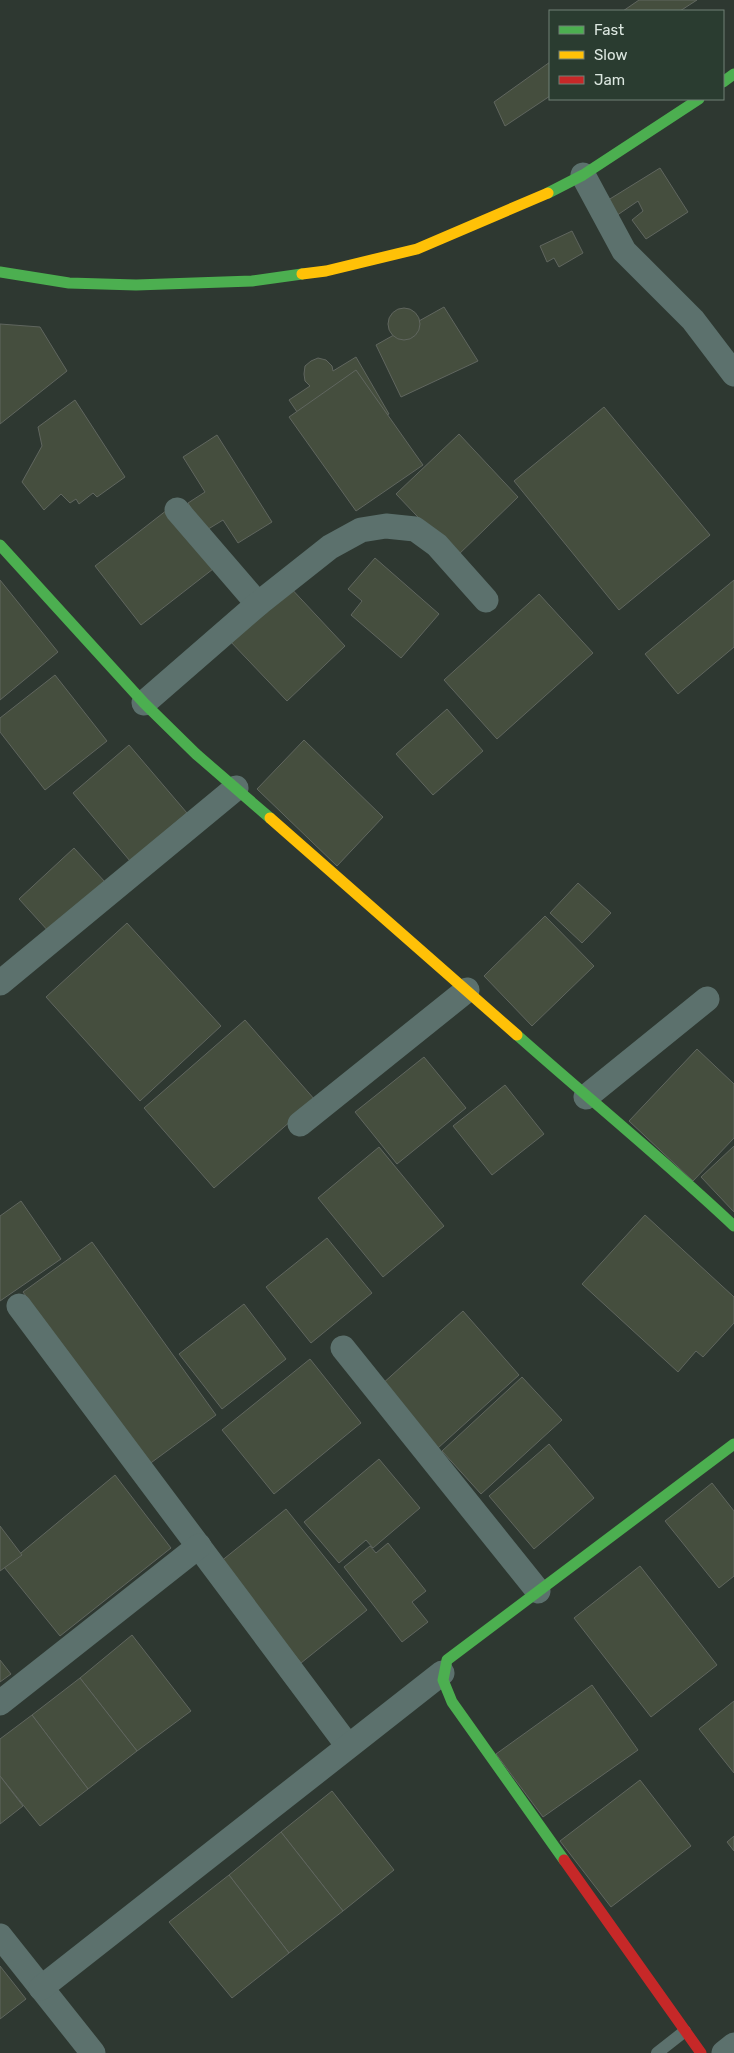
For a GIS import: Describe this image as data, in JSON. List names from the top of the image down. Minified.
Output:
{"legend":["Fast","Slow","Jam"]}
